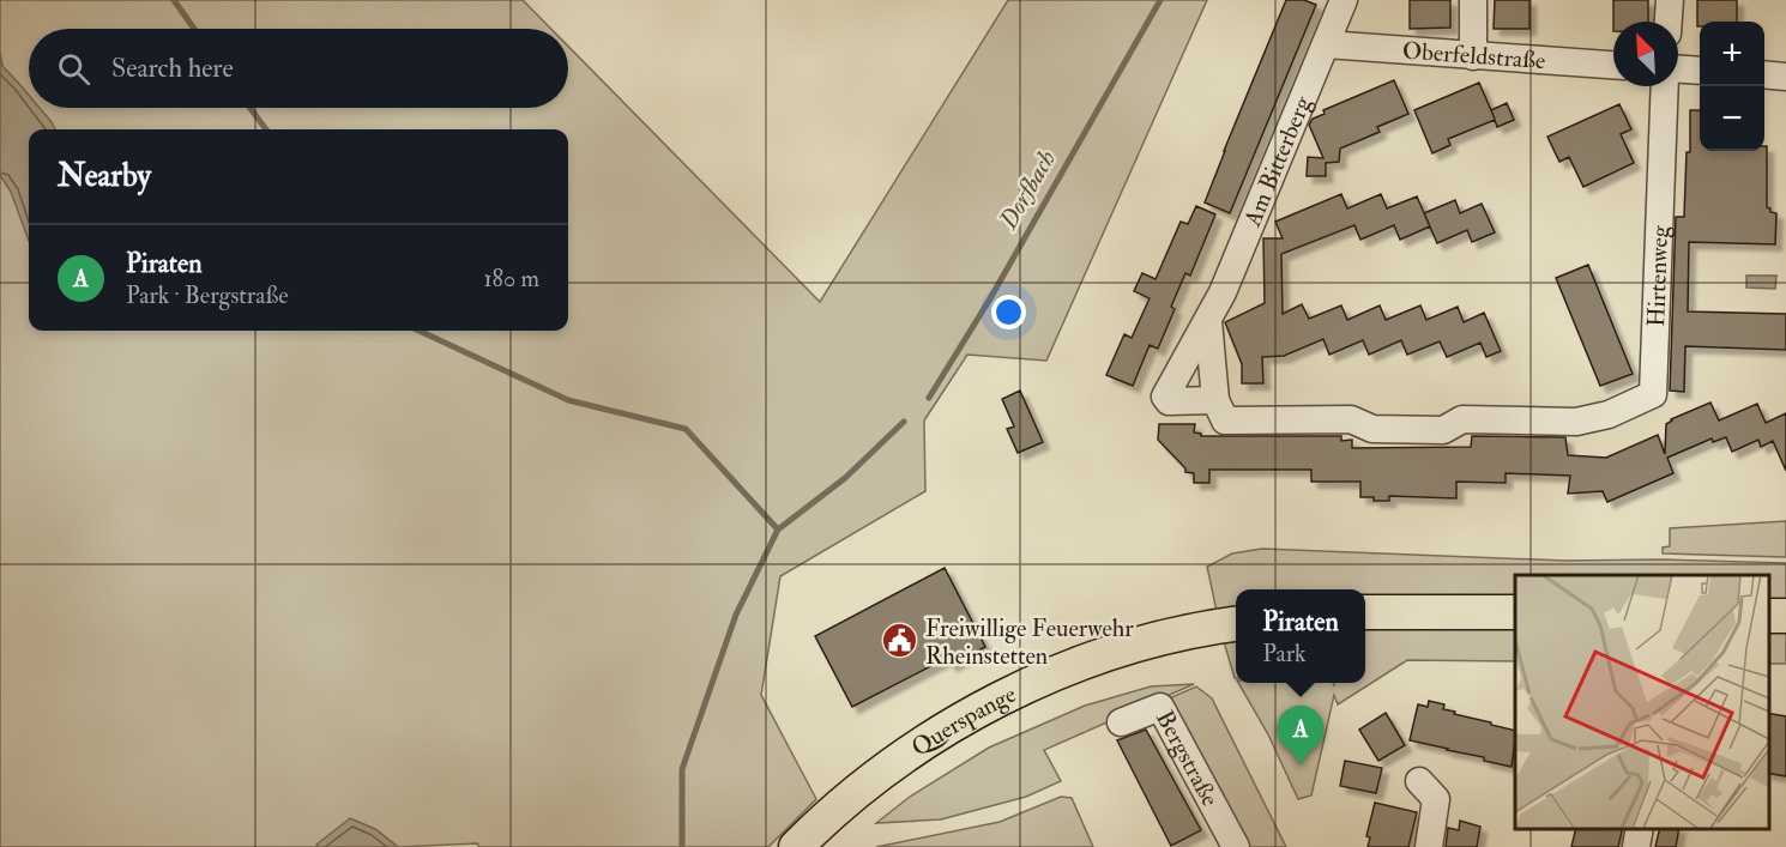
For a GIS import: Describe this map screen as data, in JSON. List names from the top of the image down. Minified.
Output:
{"streets":{"main road":["Querspange"],"street":["Oberfeldstraße","Am Bitterberg","Hirtenweg","Bergstraße"]},"crossings":[["Oberfeldstraße","Am Bitterberg"],["Am Bitterberg","Hirtenweg"]],"water":["Dorfbach"],"places":{"public building":["Freiwillige Feuerwehr Rheinstetten"]},"north":"top left","page":{"map_buttons":["+","−"],"search":"Search here","heading":"Nearby","list":[{"mark":"A","name":"Piraten","note":"Park · Bergstraße","value":"180 m"}],"popup":["Piraten","Park"],"pins":"A"}}
